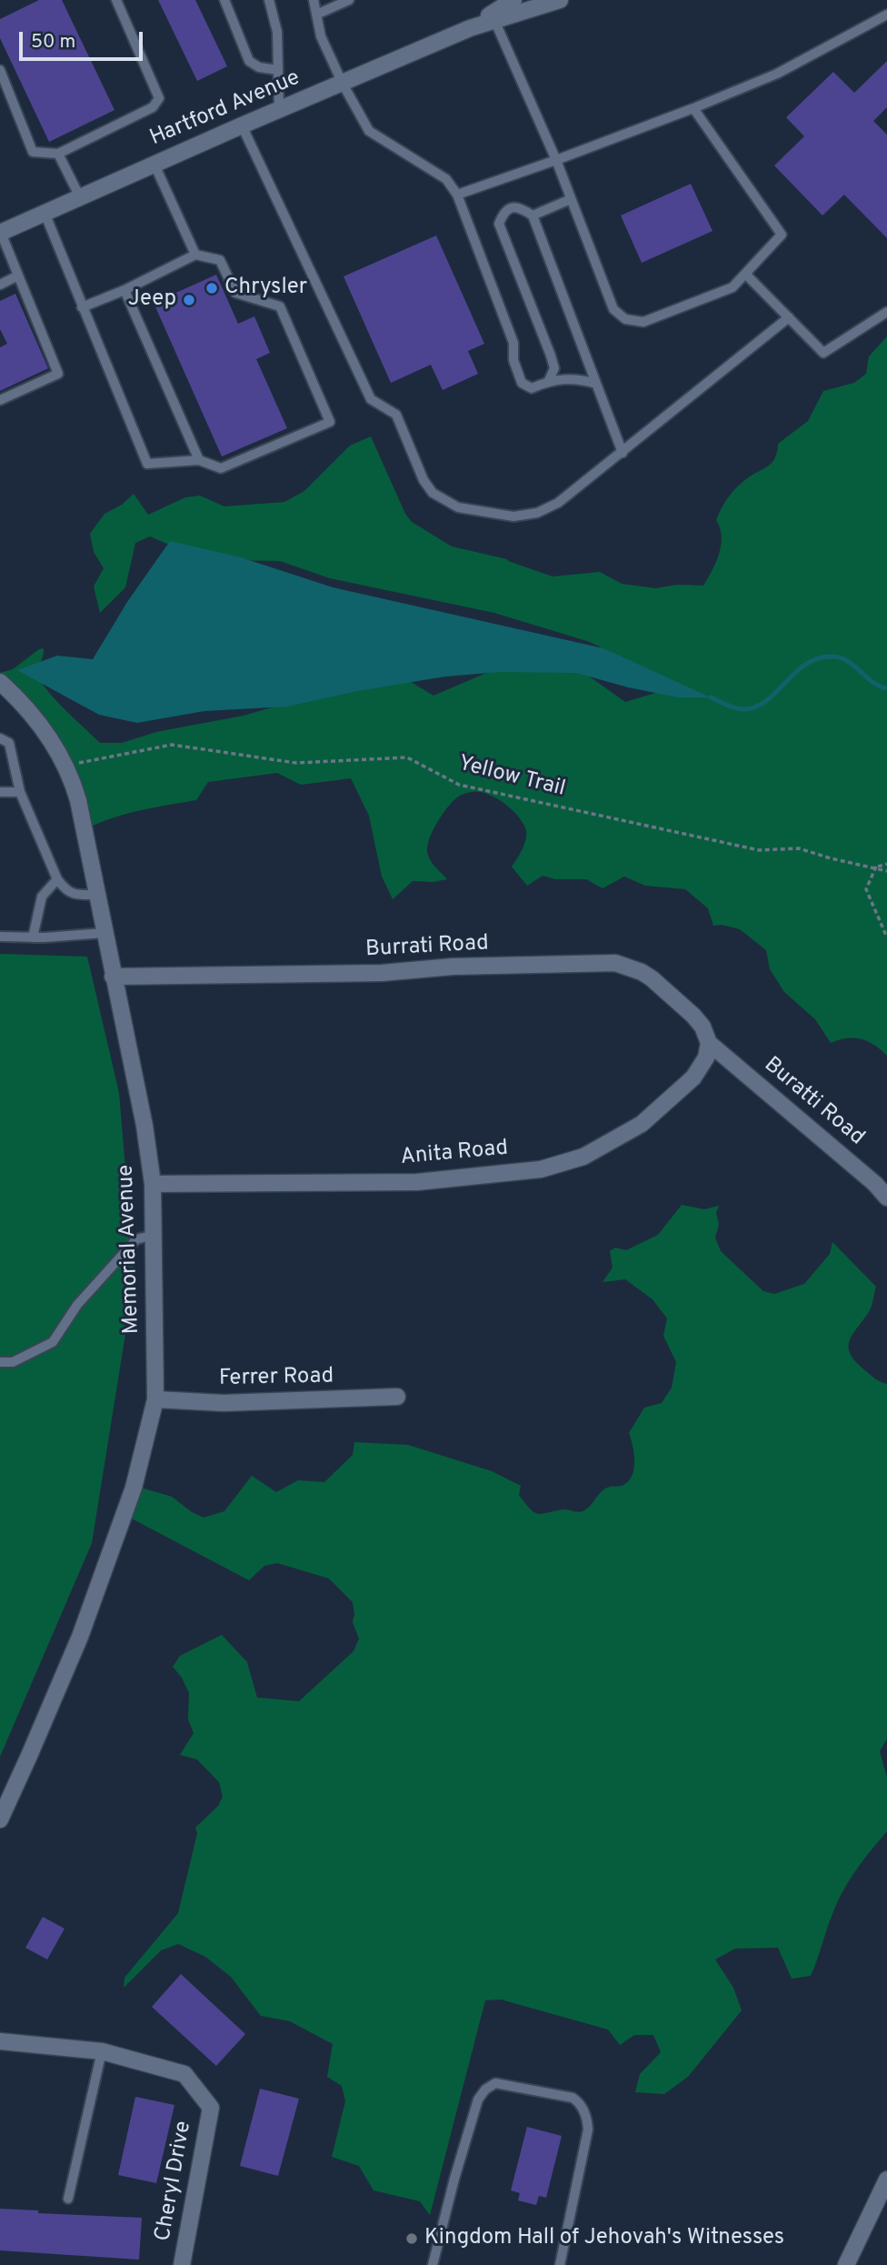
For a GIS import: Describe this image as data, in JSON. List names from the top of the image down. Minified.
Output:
{"streets":{"street":["Hartford Avenue","Burrati Road","Buratti Road","Anita Road","Memorial Avenue","Ferrer Road","Cheryl Drive"],"path":["Yellow Trail"]},"crossings":[["Yellow Trail","Memorial Avenue"],["Burrati Road","Buratti Road"],["Burrati Road","Anita Road"],["Burrati Road","Memorial Avenue"],["Buratti Road","Anita Road"],["Anita Road","Memorial Avenue"],["Memorial Avenue","Ferrer Road"]],"places":["Chrysler","Jeep","Kingdom Hall of Jehovah's Witnesses"],"scale_bar":"50 m"}
